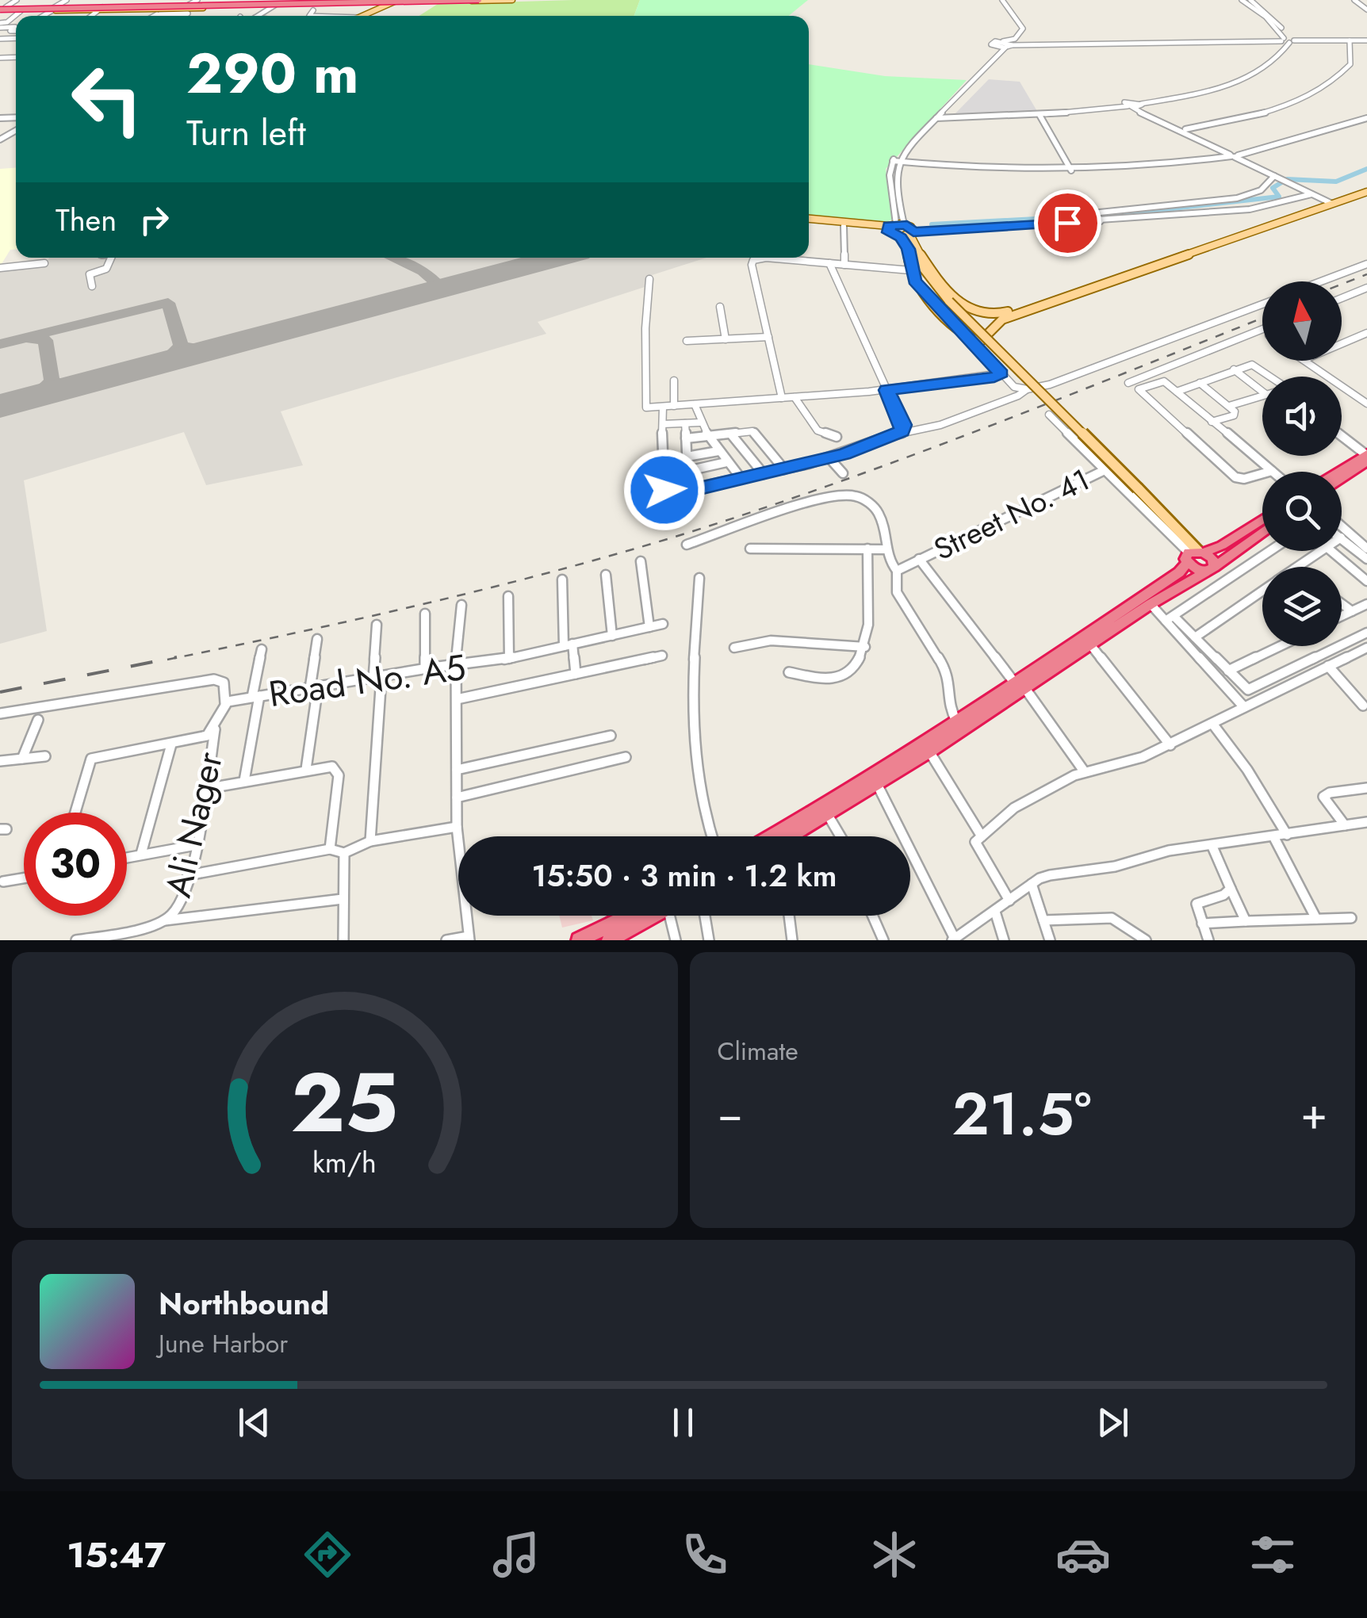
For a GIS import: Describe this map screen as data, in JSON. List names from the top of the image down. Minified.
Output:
{"streets":{"street":["Street No. 41","Road No. A5","Ali Nager"]},"north":"top","page":{"turn":["290 m","Turn left"],"then":"Then","limit":"30","trip":"15:50 · 3 min · 1.2 km","tile":"Climate","heat":["−","21.5°","+"],"song":["Northbound","June Harbor"],"tabs":"15:47","gauge":["25","km/h"]}}
